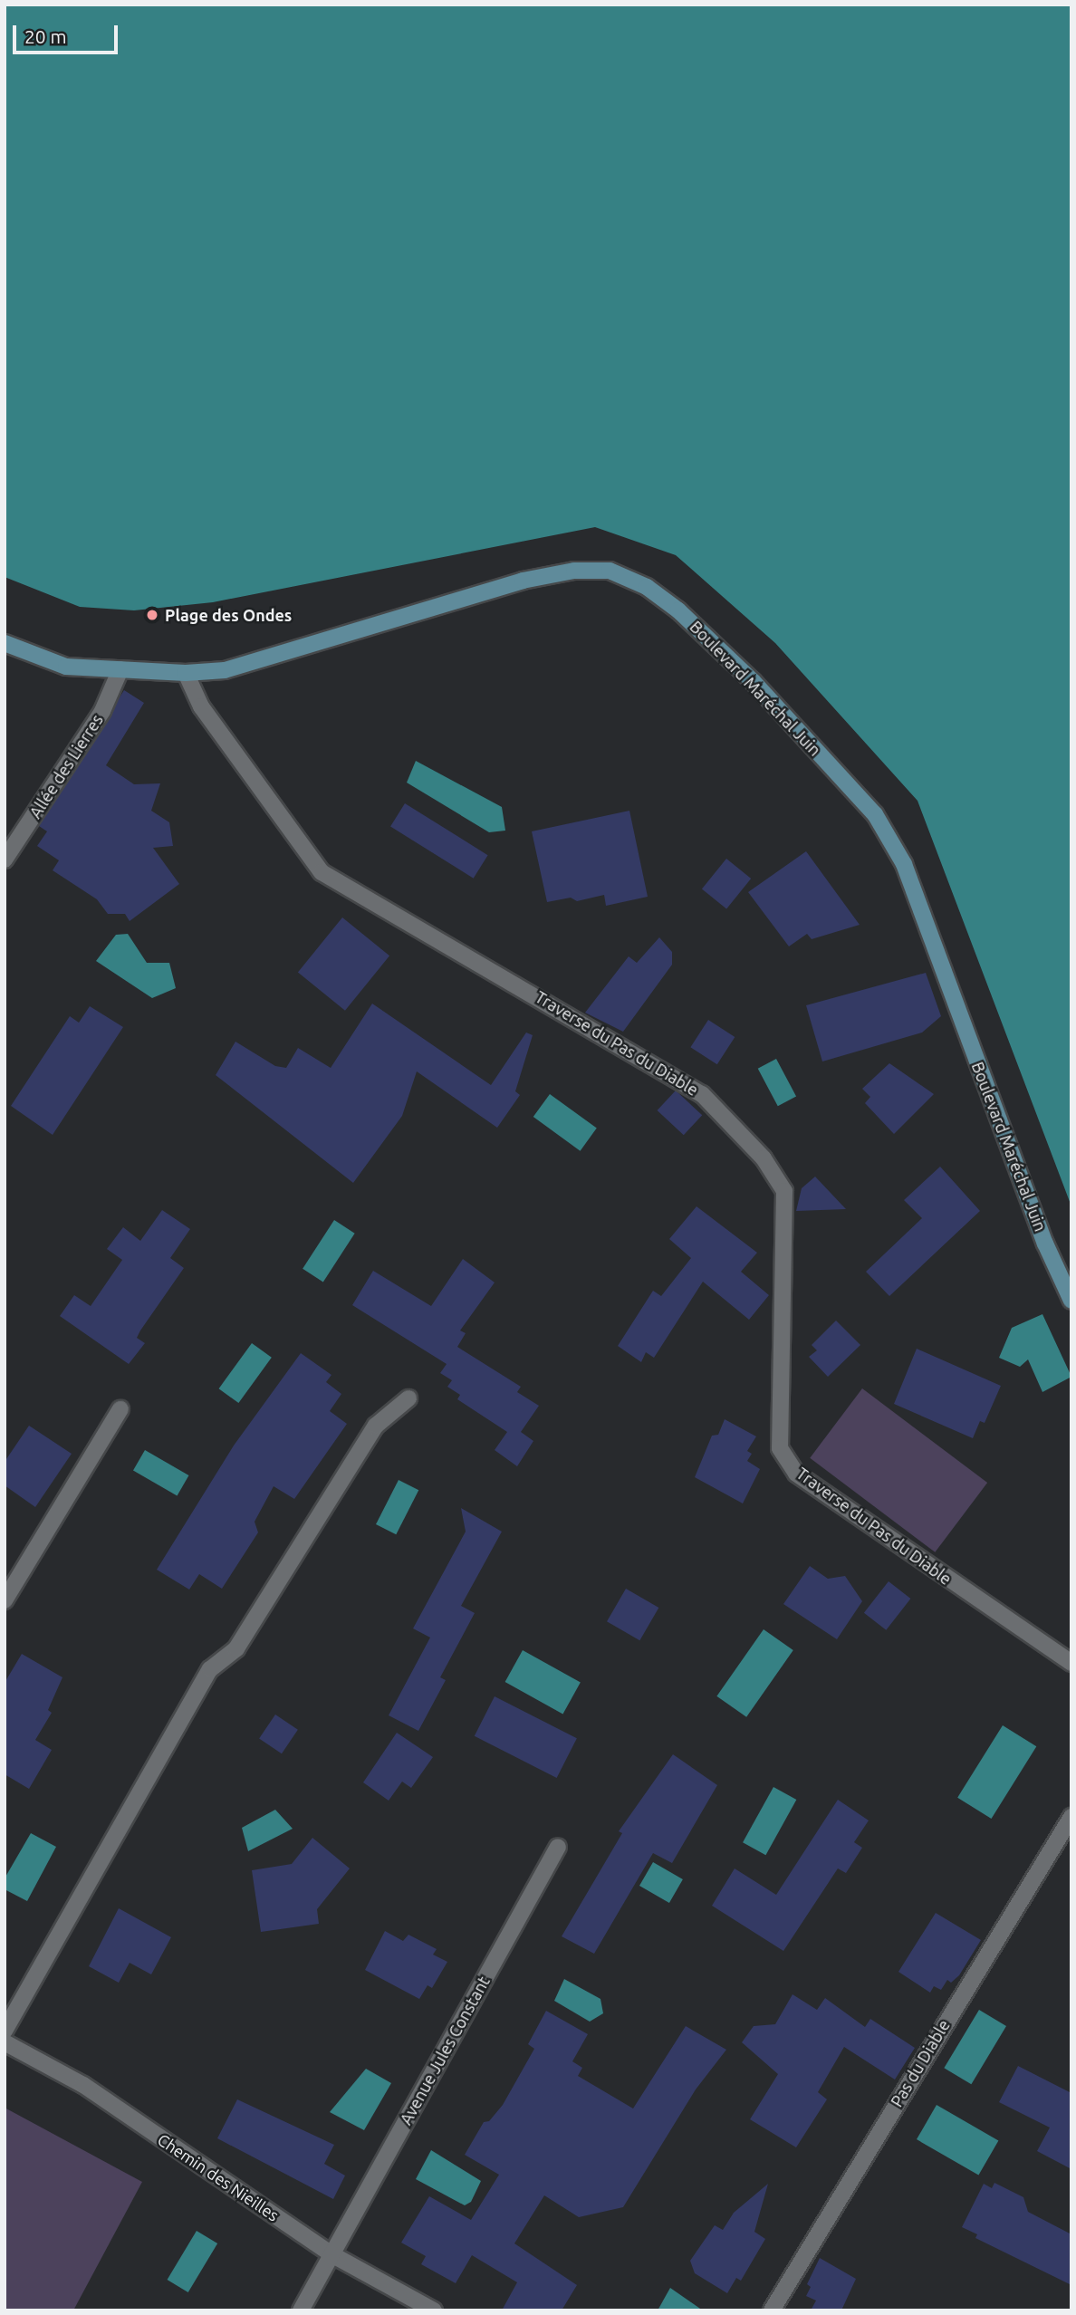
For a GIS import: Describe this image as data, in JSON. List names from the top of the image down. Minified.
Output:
{"streets":{"street":["Boulevard Maréchal Juin","Allée des Lierres","Traverse du Pas du Diable","Avenue Jules Constant","Pas du Diable","Chemin des Nieilles"]},"crossings":[["Boulevard Maréchal Juin","Allée des Lierres"],["Boulevard Maréchal Juin","Traverse du Pas du Diable"],["Avenue Jules Constant","Chemin des Nieilles"]],"places":["Plage des Ondes"],"scale_bar":"20 m"}
